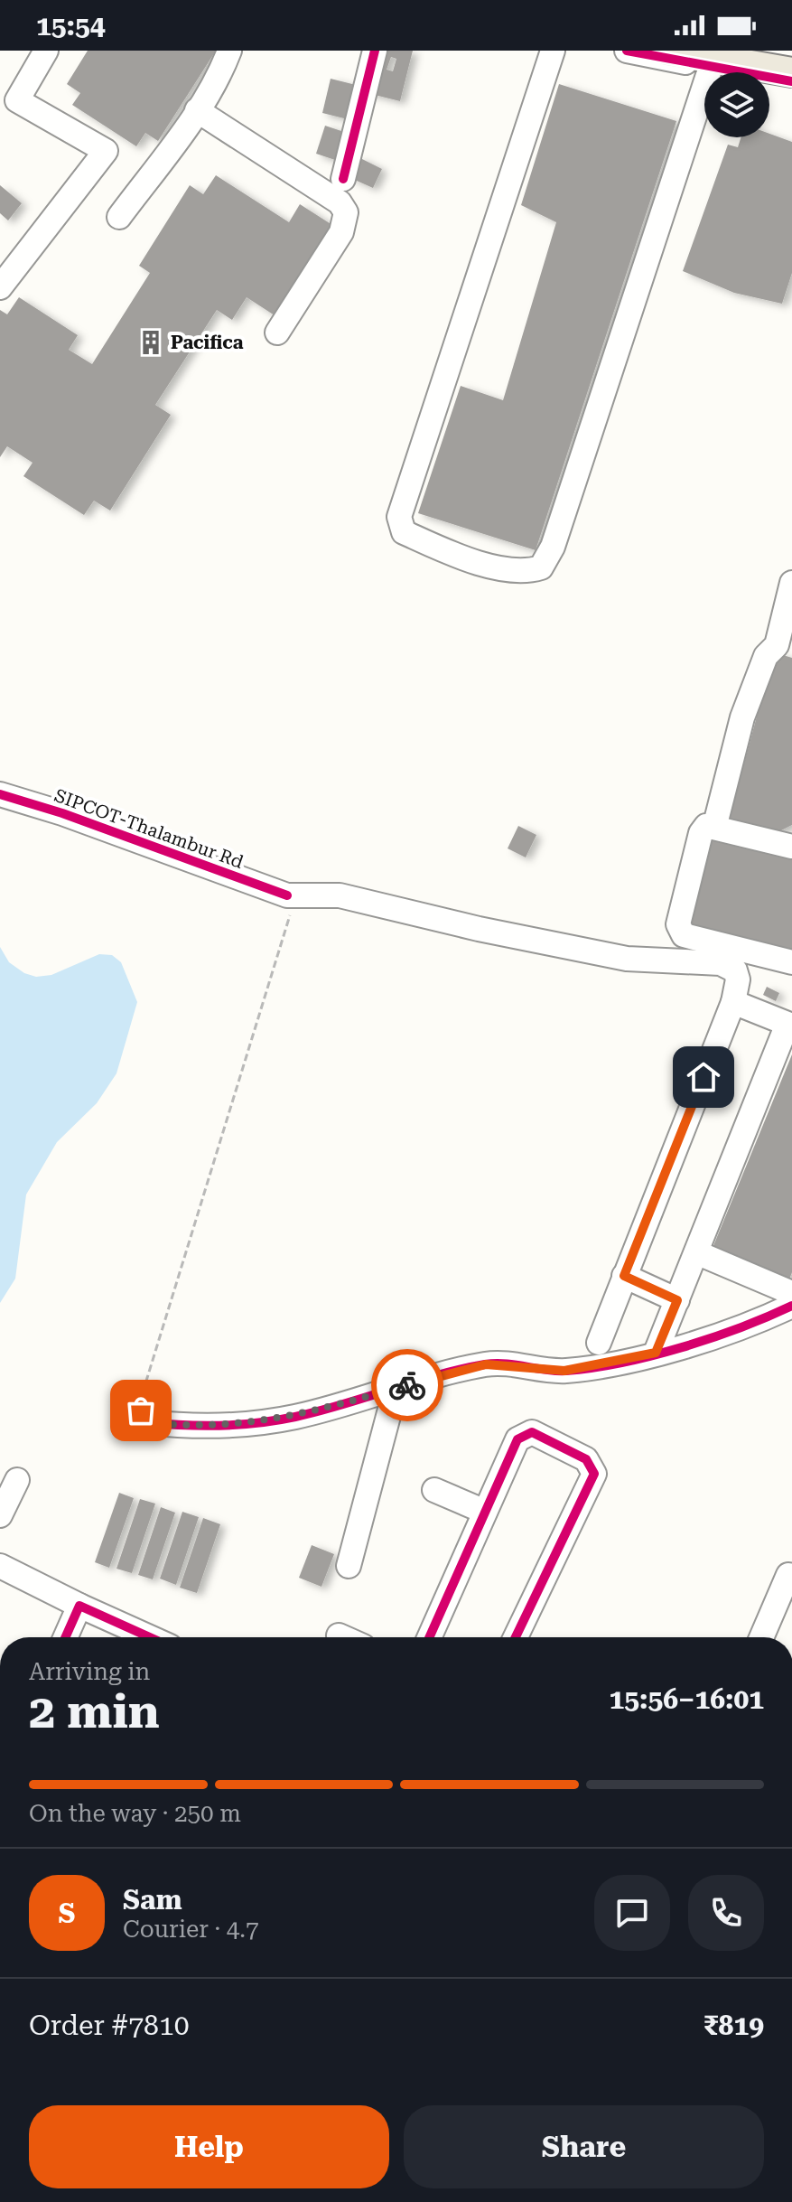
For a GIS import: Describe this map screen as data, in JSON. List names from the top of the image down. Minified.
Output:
{"streets":{"street":["SIPCOT-Thalambur Rd"]},"places":{"building":["Pacifica"]},"page":{"status":"15:54","heading":["2 min","Arriving in","15:56–16:01"],"panel":["Sam","Courier · 4.7","Order #7810","₹819"],"bar":"On the way · 250 m","round":"S","buttons":["Help","Share"]}}
